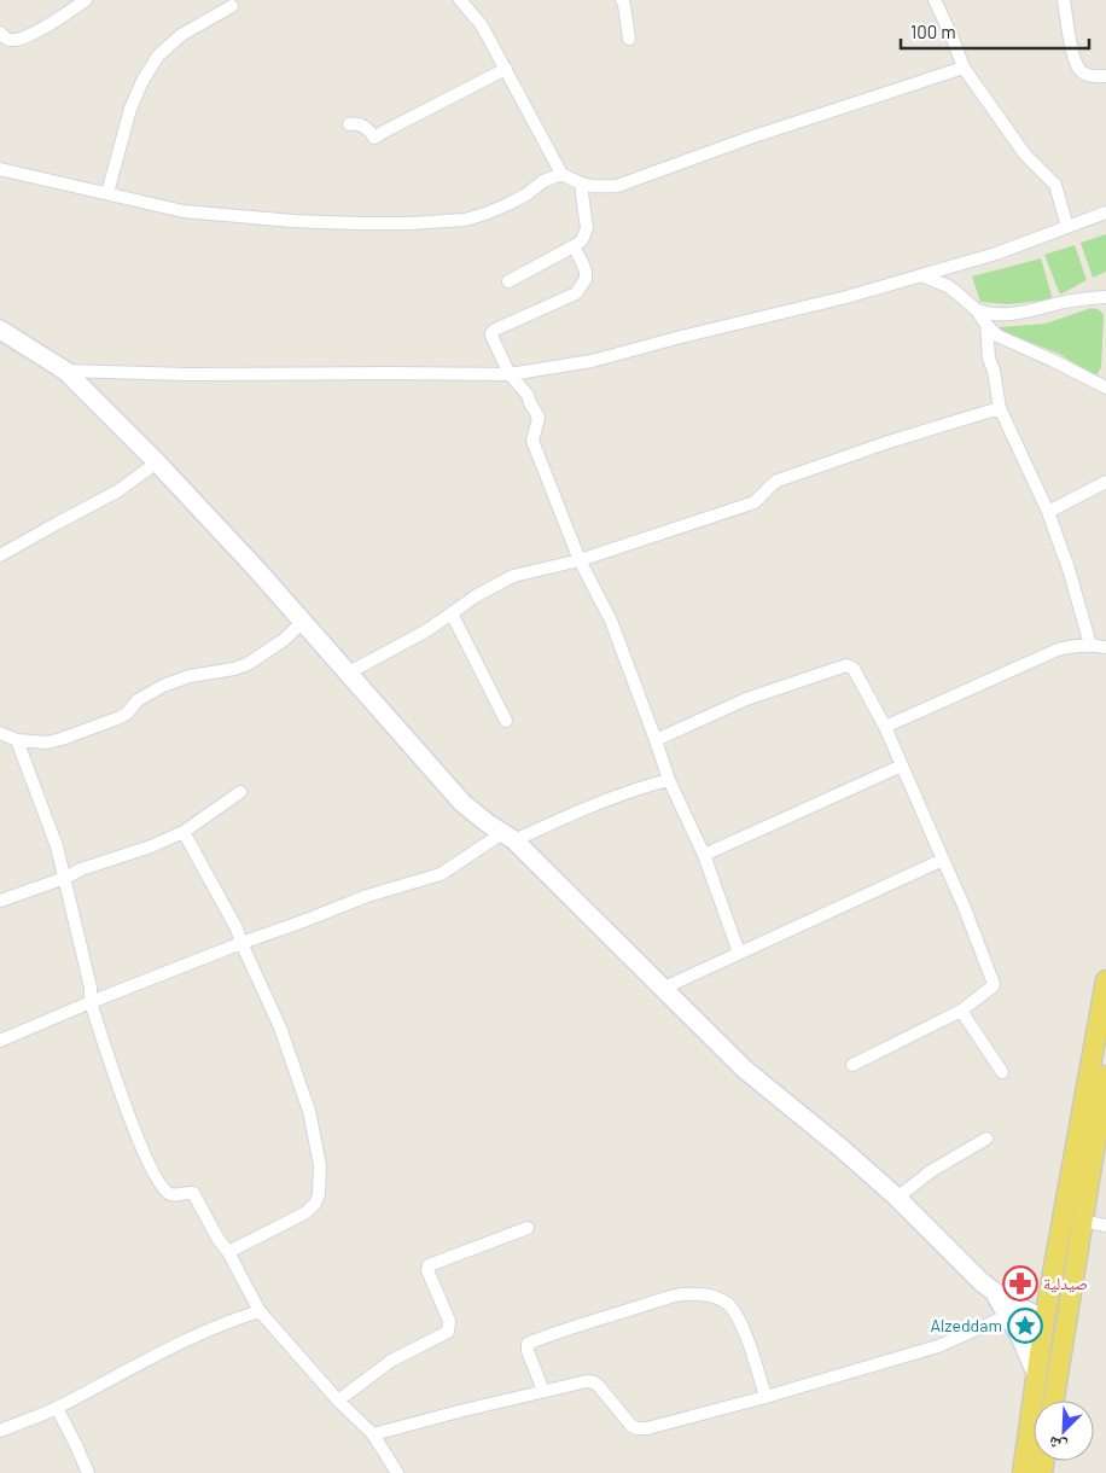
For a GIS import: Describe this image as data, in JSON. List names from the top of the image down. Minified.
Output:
{"places":{"pharmacy":["صيدلية"],"place":["Alzeddam"]},"scale_bar":"100 m","north":"bottom left"}
